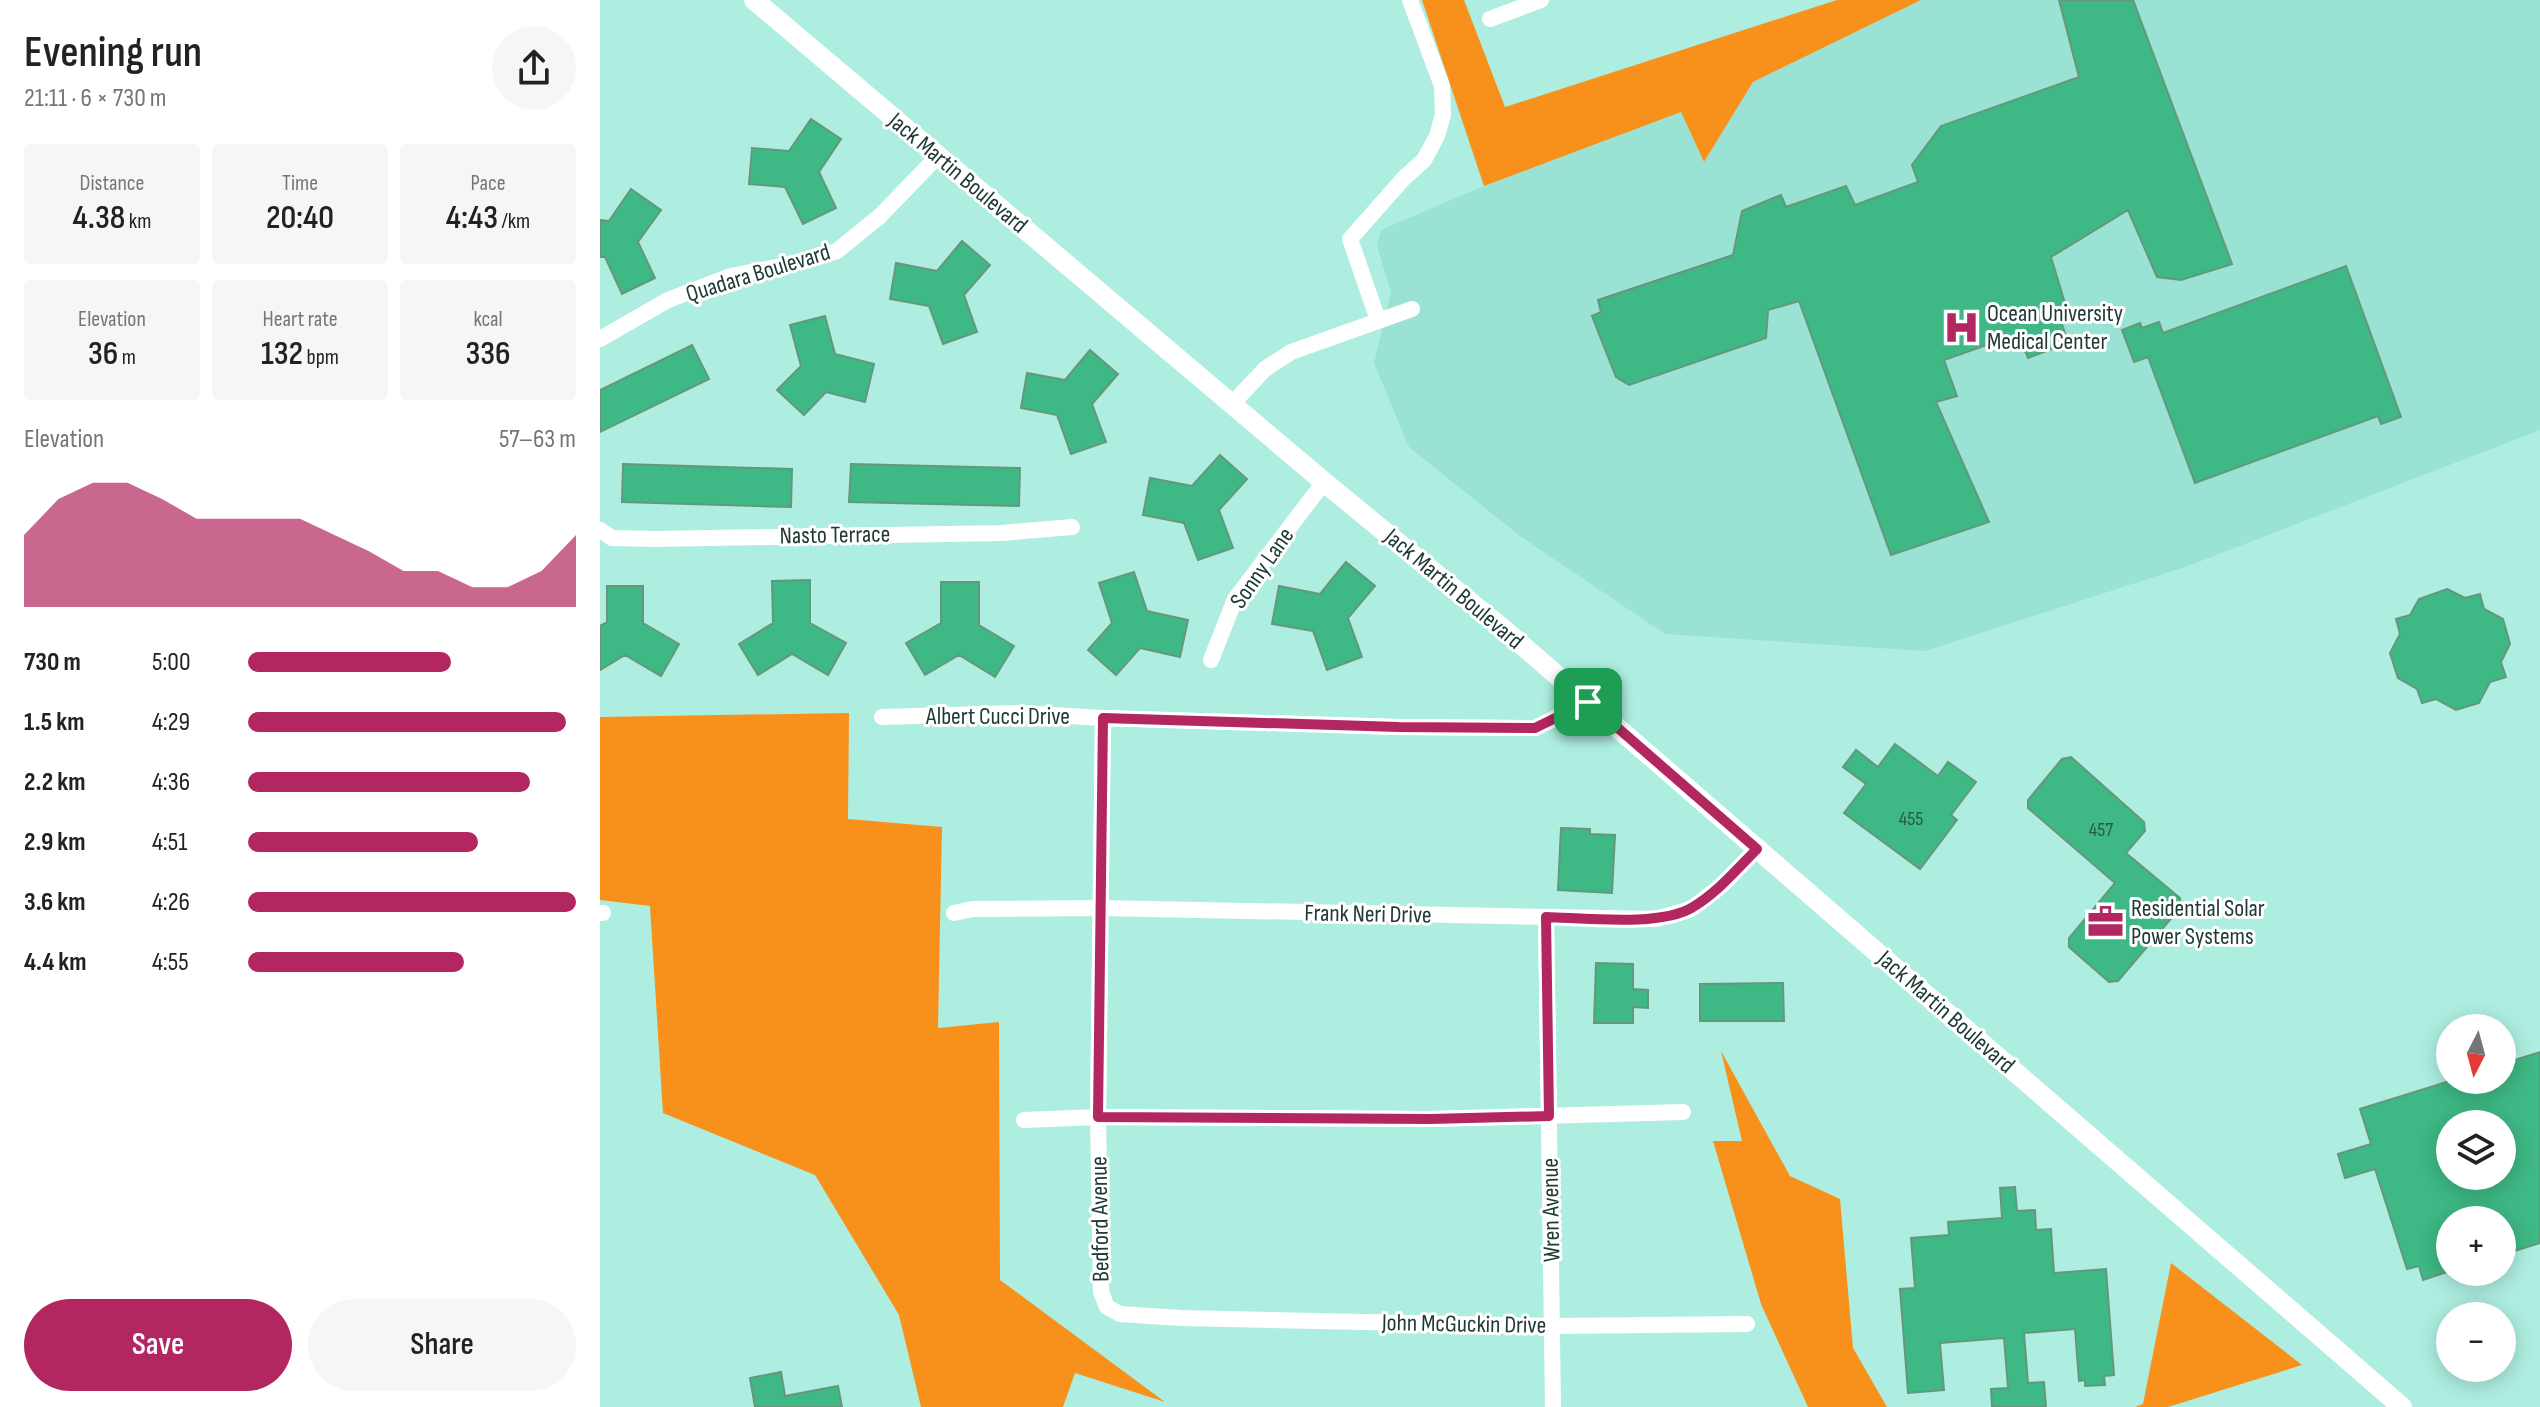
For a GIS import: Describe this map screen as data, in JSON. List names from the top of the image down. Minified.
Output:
{"streets":{"street":["Jack Martin Boulevard","Quadara Boulevard","Nasto Terrace","Sonny Lane","Albert Cucci Drive","Frank Neri Drive","Wren Avenue","Bedford Avenue","John McGuckin Drive"]},"crossings":[["Jack Martin Boulevard","Quadara Boulevard"],["Jack Martin Boulevard","Sonny Lane"],["Jack Martin Boulevard","Albert Cucci Drive"],["Jack Martin Boulevard","Frank Neri Drive"],["Albert Cucci Drive","Bedford Avenue"],["Frank Neri Drive","Wren Avenue"],["Frank Neri Drive","Bedford Avenue"],["Wren Avenue","John McGuckin Drive"],["Bedford Avenue","John McGuckin Drive"]],"places":{"hospital":["Ocean University Medical Center"],"office":["Residential Solar Power Systems"]},"house_numbers":["455","457"],"north":"bottom","page":{"heading":["Evening run","21:11 · 6 × 730 m"],"stats":[["Distance","4.38 km"],["Time","20:40"],["Pace","4:43 /km"],["Elevation","36 m"],["Heart rate","132 bpm"],["kcal","336"]],"chart":["Elevation","57–63 m"],"list":[{"name":"730 m","note":"5:00"},{"name":"1.5 km","note":"4:29"},{"name":"2.2 km","note":"4:36"},{"name":"2.9 km","note":"4:51"},{"name":"3.6 km","note":"4:26"},{"name":"4.4 km","note":"4:55"}],"map_buttons":["+","−"],"buttons":["Save","Share"]}}
